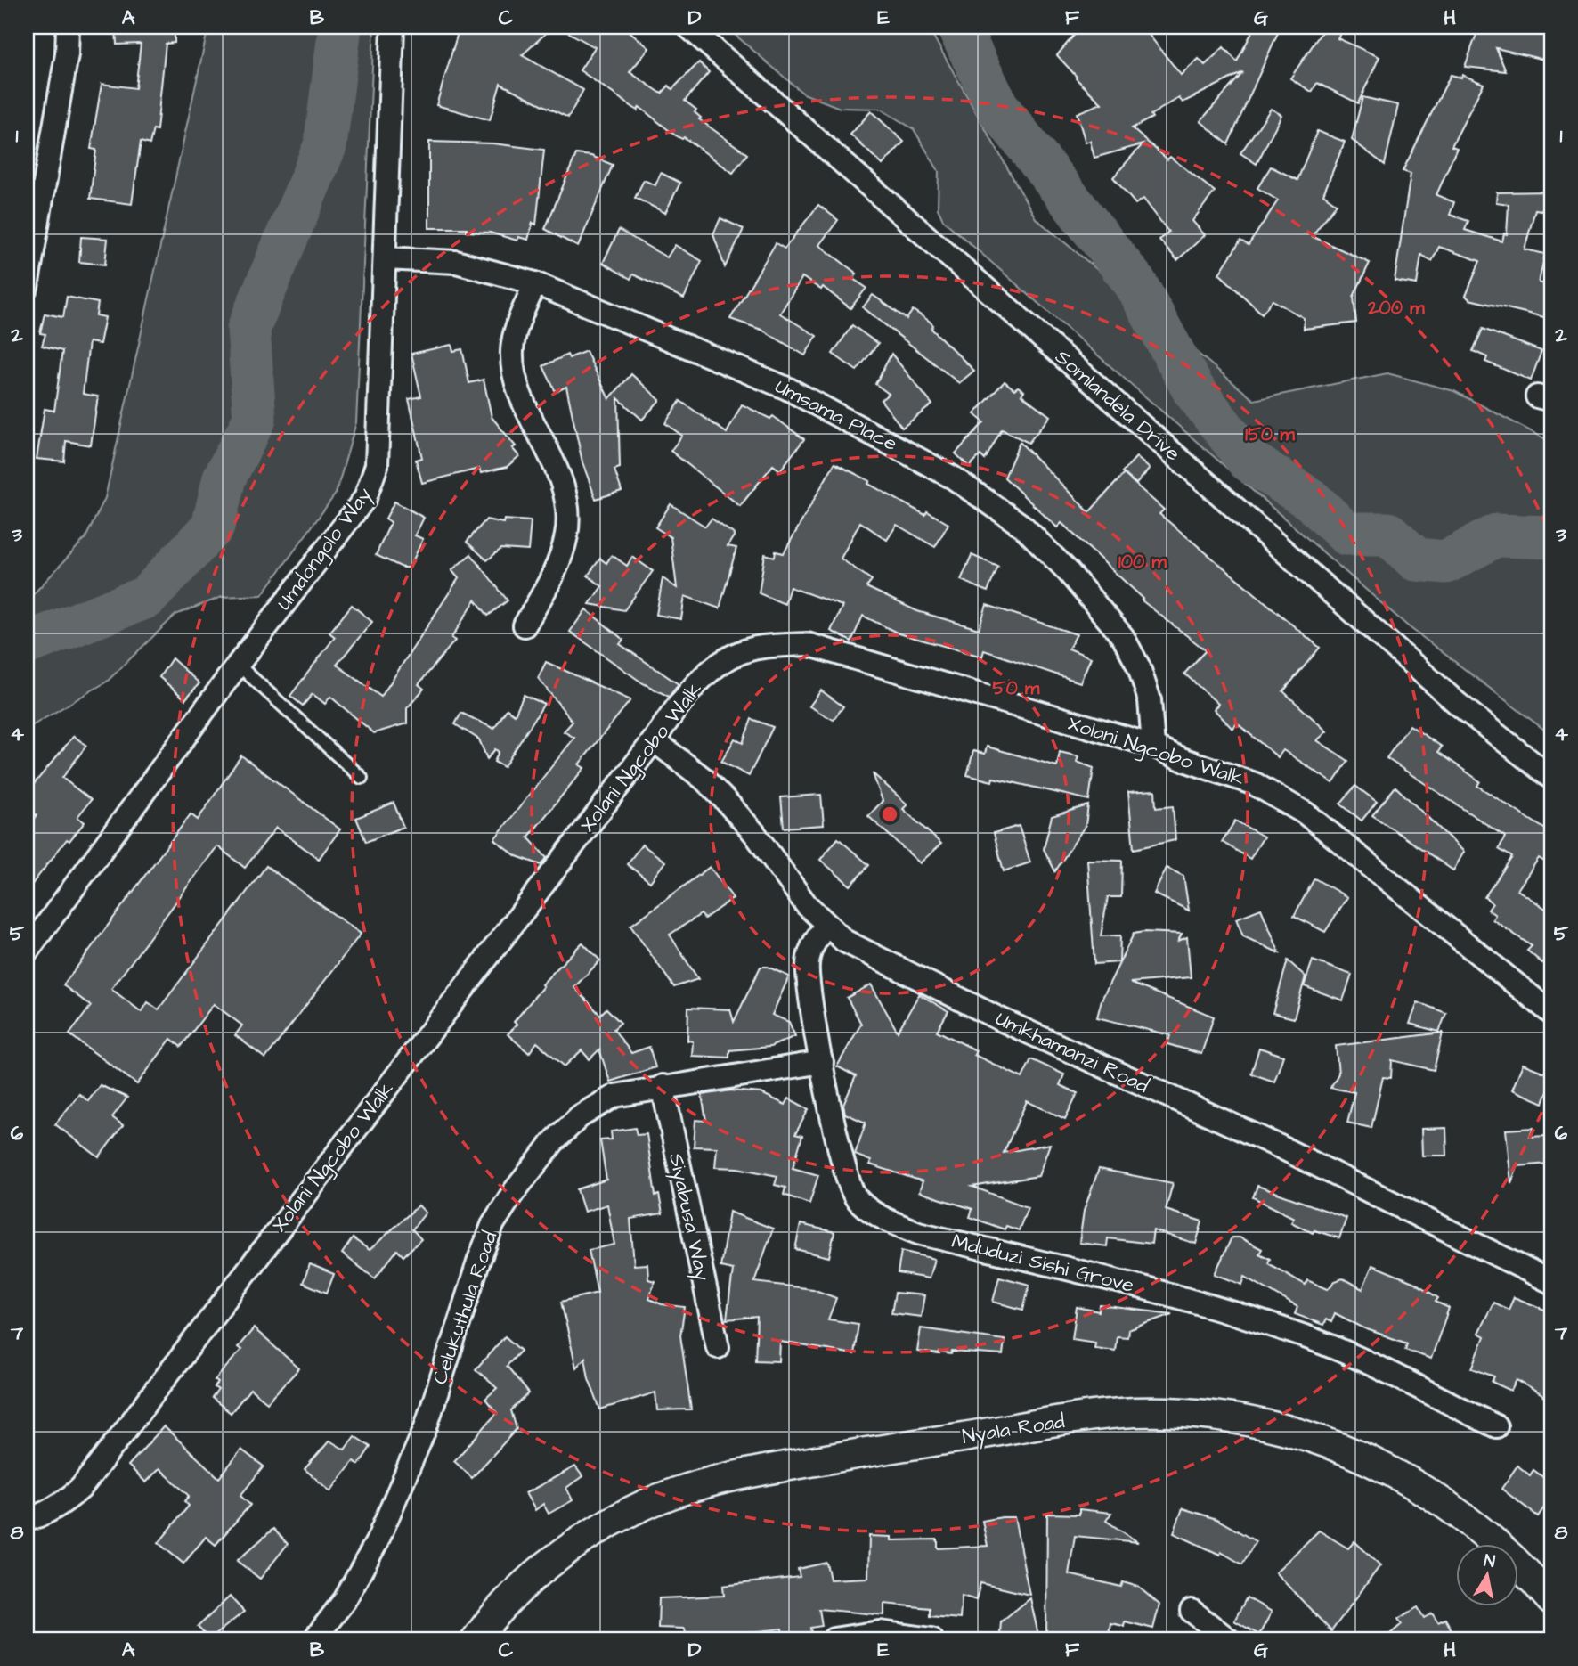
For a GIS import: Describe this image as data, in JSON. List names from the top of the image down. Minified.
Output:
{"streets":{"street":["Somlandela Drive","Umsama Place","Umdongolo Way","Xolani Ngcobo Walk","Umkhamanzi Road","Siyabusa Way","Mduduzi Sishi Grove","Celukuthula Road","Nyala Road"]},"crossings":[["Umsama Place","Umdongolo Way"],["Umsama Place","Xolani Ngcobo Walk"],["Xolani Ngcobo Walk","Umkhamanzi Road"],["Umkhamanzi Road","Mduduzi Sishi Grove"],["Siyabusa Way","Celukuthula Road"],["Mduduzi Sishi Grove","Celukuthula Road"]],"north":"top","grid":{"columns":["A","B","C","D","E","F","G","H"],"rows":["1","2","3","4","5","6","7","8"]},"rings":["200 m","150 m","100 m","50 m"]}
